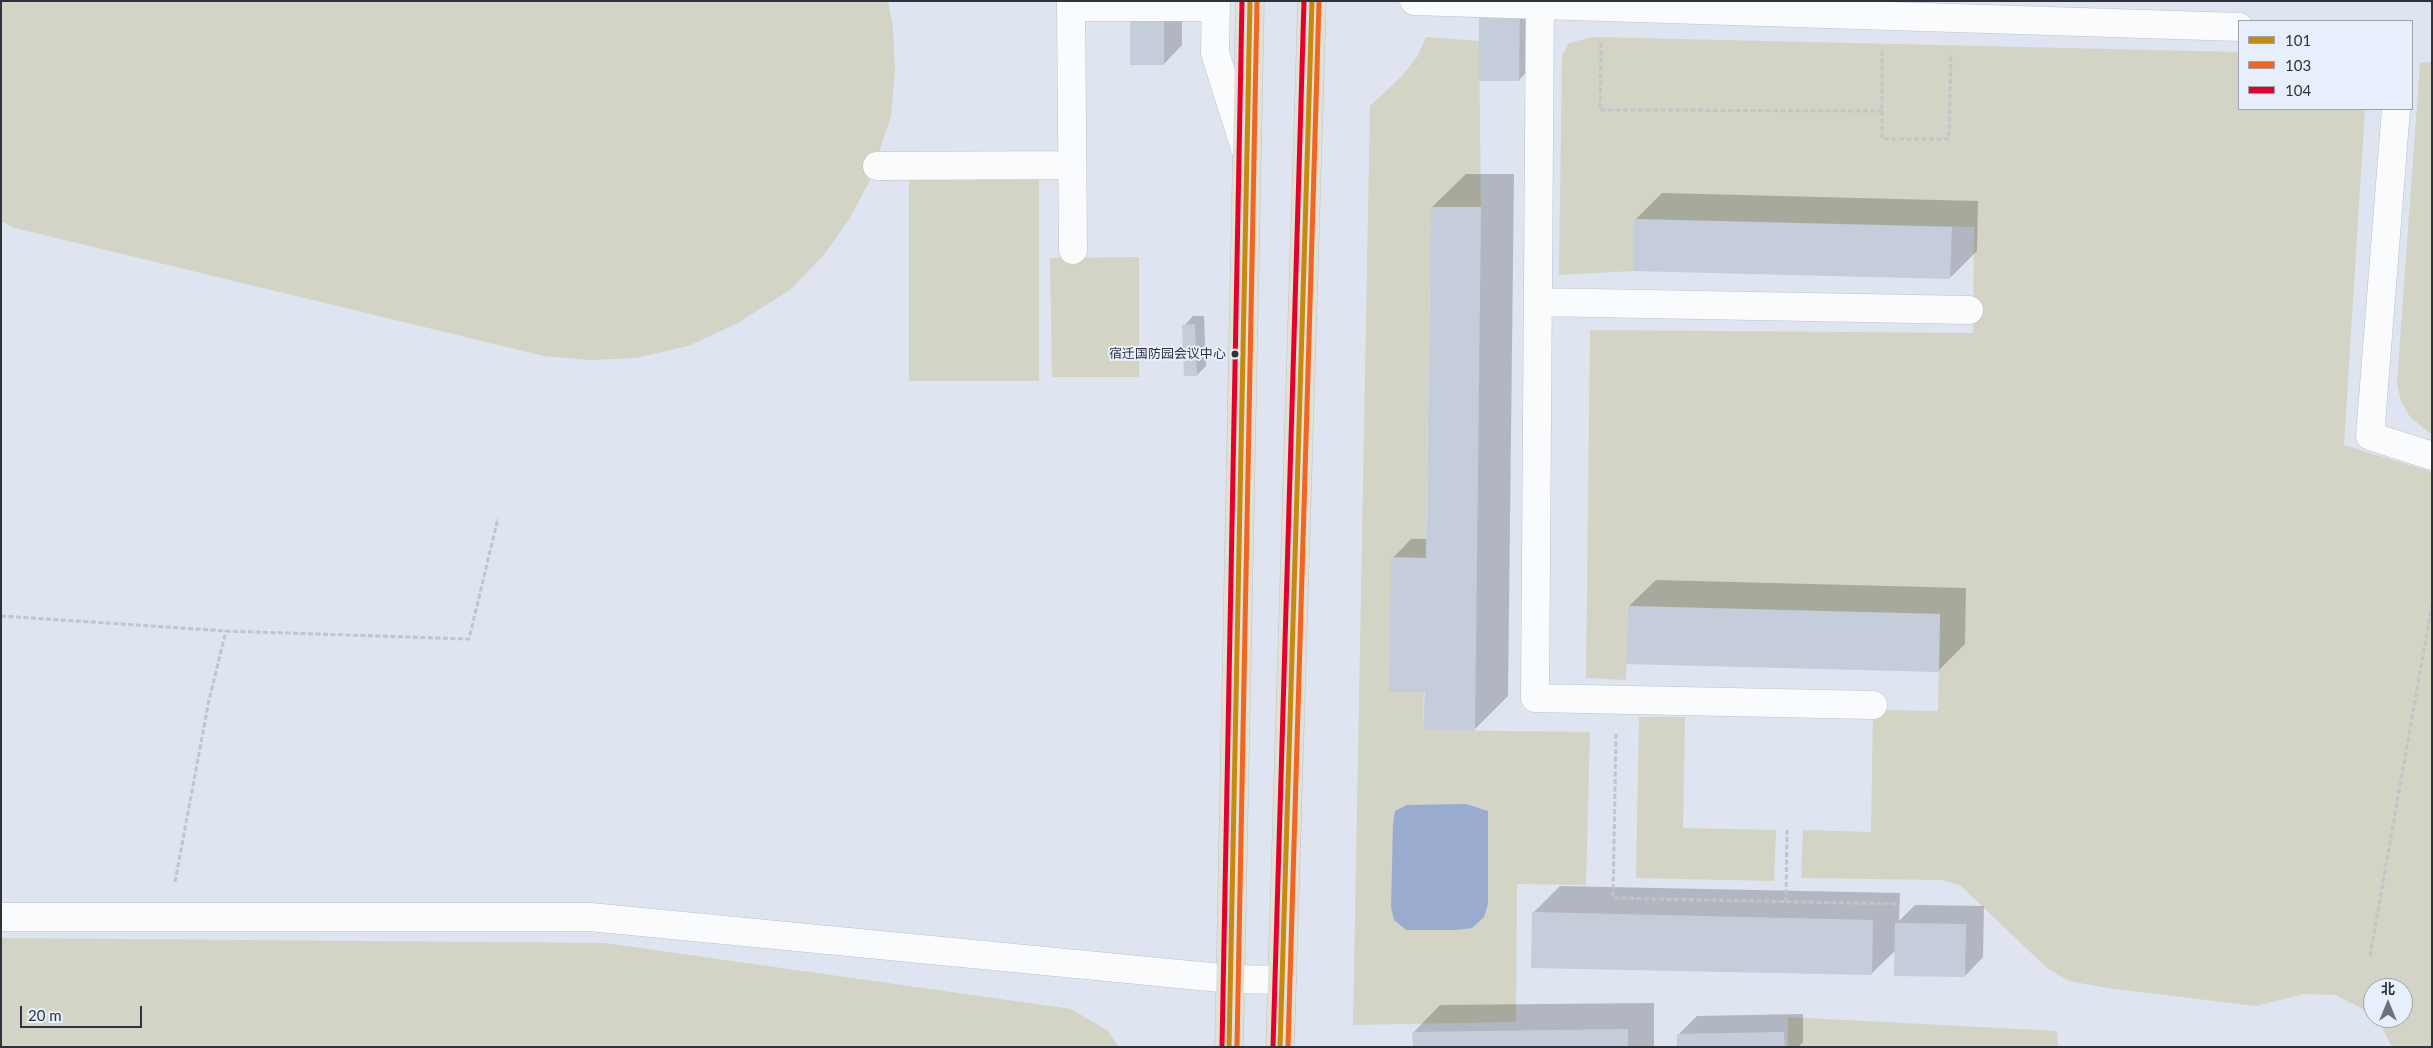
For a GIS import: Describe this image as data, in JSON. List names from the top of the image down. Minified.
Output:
{"places":["宿迁国防园会议中心"],"lines":["transit line 101","transit line 103","transit line 104"],"legend":["101","103","104"],"scale_bar":"20 m","north":"top"}
